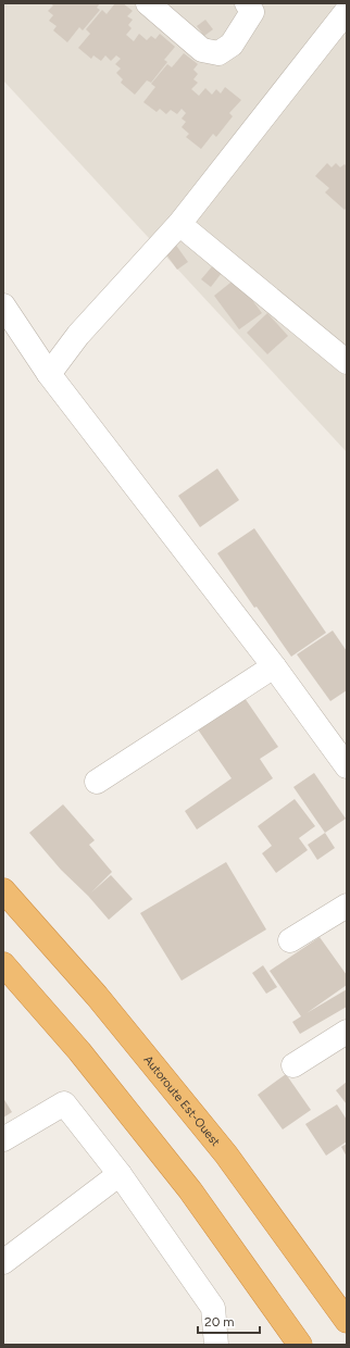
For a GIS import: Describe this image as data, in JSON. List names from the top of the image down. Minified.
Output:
{"streets":{"highway":["Autoroute Est-Ouest"]},"scale_bar":"20 m"}
